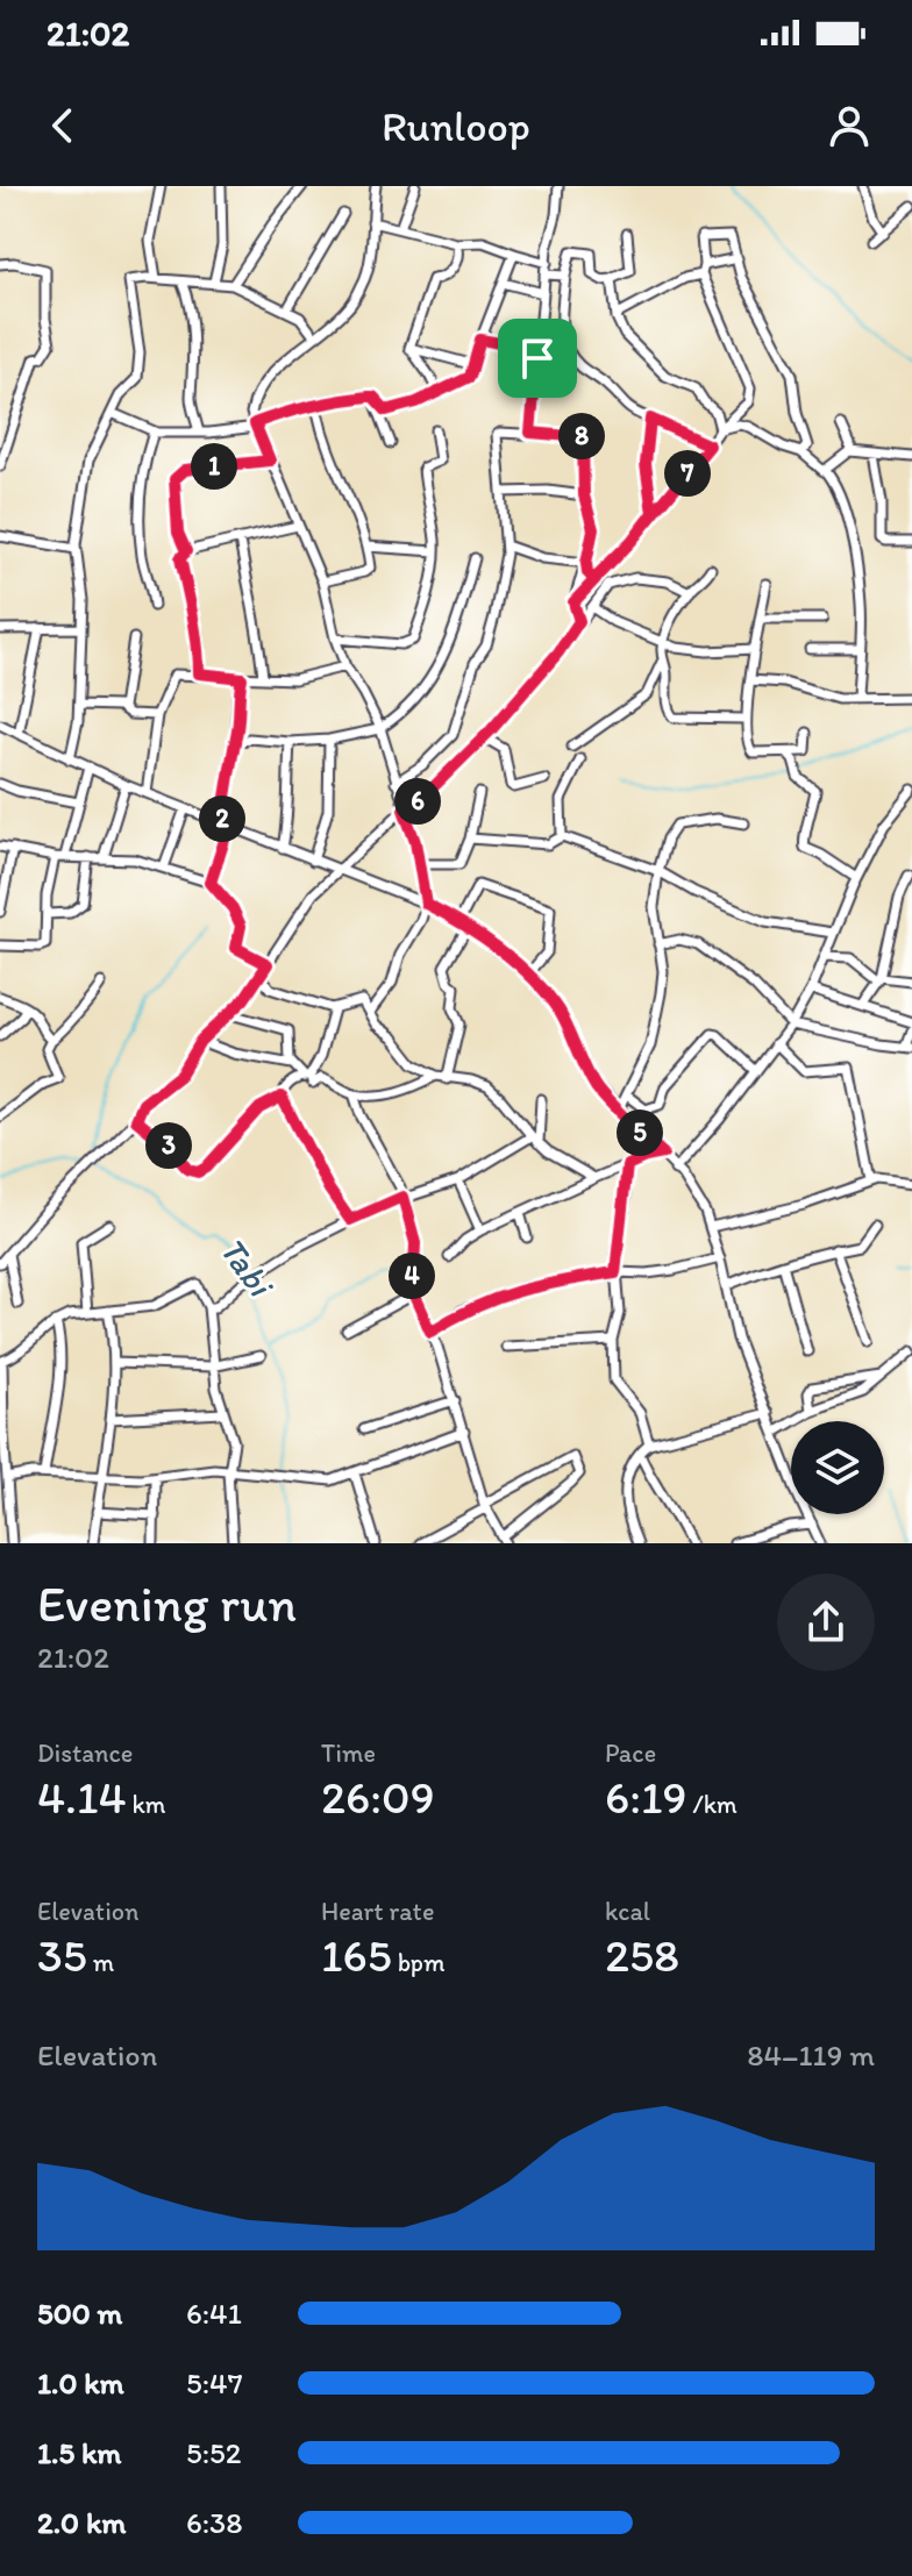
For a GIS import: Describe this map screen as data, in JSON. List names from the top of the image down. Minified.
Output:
{"water":["Tabi"],"page":{"status":"21:02","header":"Runloop","pins":["8","1","7","6","2","5","3","4"],"heading":["Evening run","21:02"],"stats":[["Distance","4.14 km"],["Time","26:09"],["Pace","6:19 /km"],["Elevation","35 m"],["Heart rate","165 bpm"],["kcal","258"]],"chart":["Elevation","84–119 m"],"list":[{"name":"500 m","note":"6:41"},{"name":"1.0 km","note":"5:47"},{"name":"1.5 km","note":"5:52"},{"name":"2.0 km","note":"6:38"}]}}
